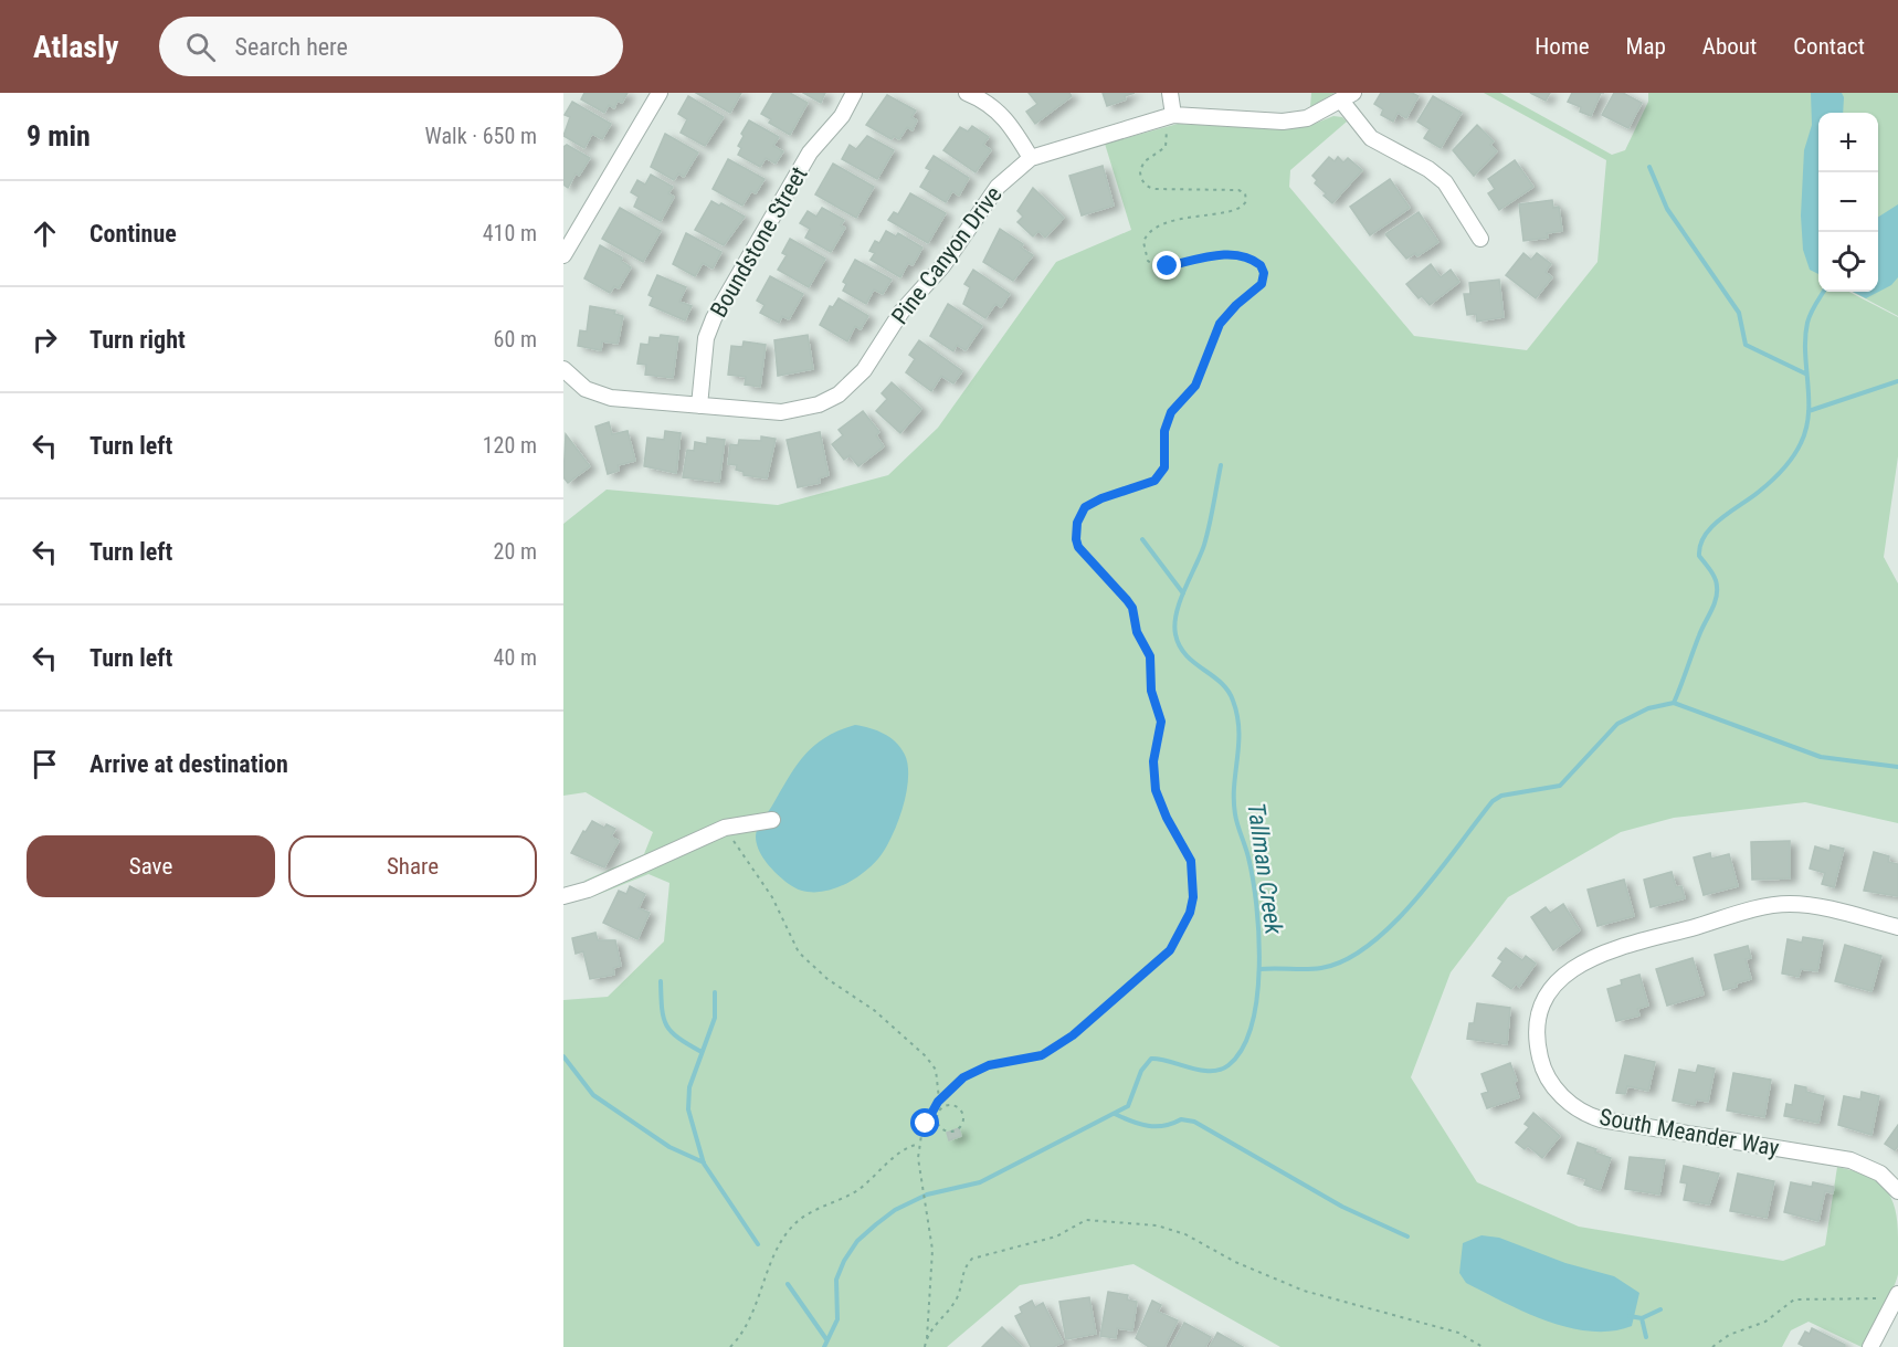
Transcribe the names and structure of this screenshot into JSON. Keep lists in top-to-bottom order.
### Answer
{
  "streets": {
    "street": ["Boundstone Street", "Pine Canyon Drive", "South Meander Way"]
  },
  "crossings": [
    ["Boundstone Street", "Pine Canyon Drive"]
  ],
  "water": ["Tallman Creek"],
  "page": {
    "header": "Atlasly",
    "search": "Search here",
    "nav": [
      "Home",
      "Map",
      "About",
      "Contact"
    ],
    "heading": ["9 min", "Walk · 650 m"],
    "map_buttons": ["+", "−"],
    "list": [
      ["Continue", "410 m"],
      ["Turn right", "60 m"],
      ["Turn left", "120 m"],
      ["Turn left", "20 m"],
      ["Turn left", "40 m"],
      "Arrive at destination"
    ],
    "buttons": ["Save", "Share"]
  }
}
